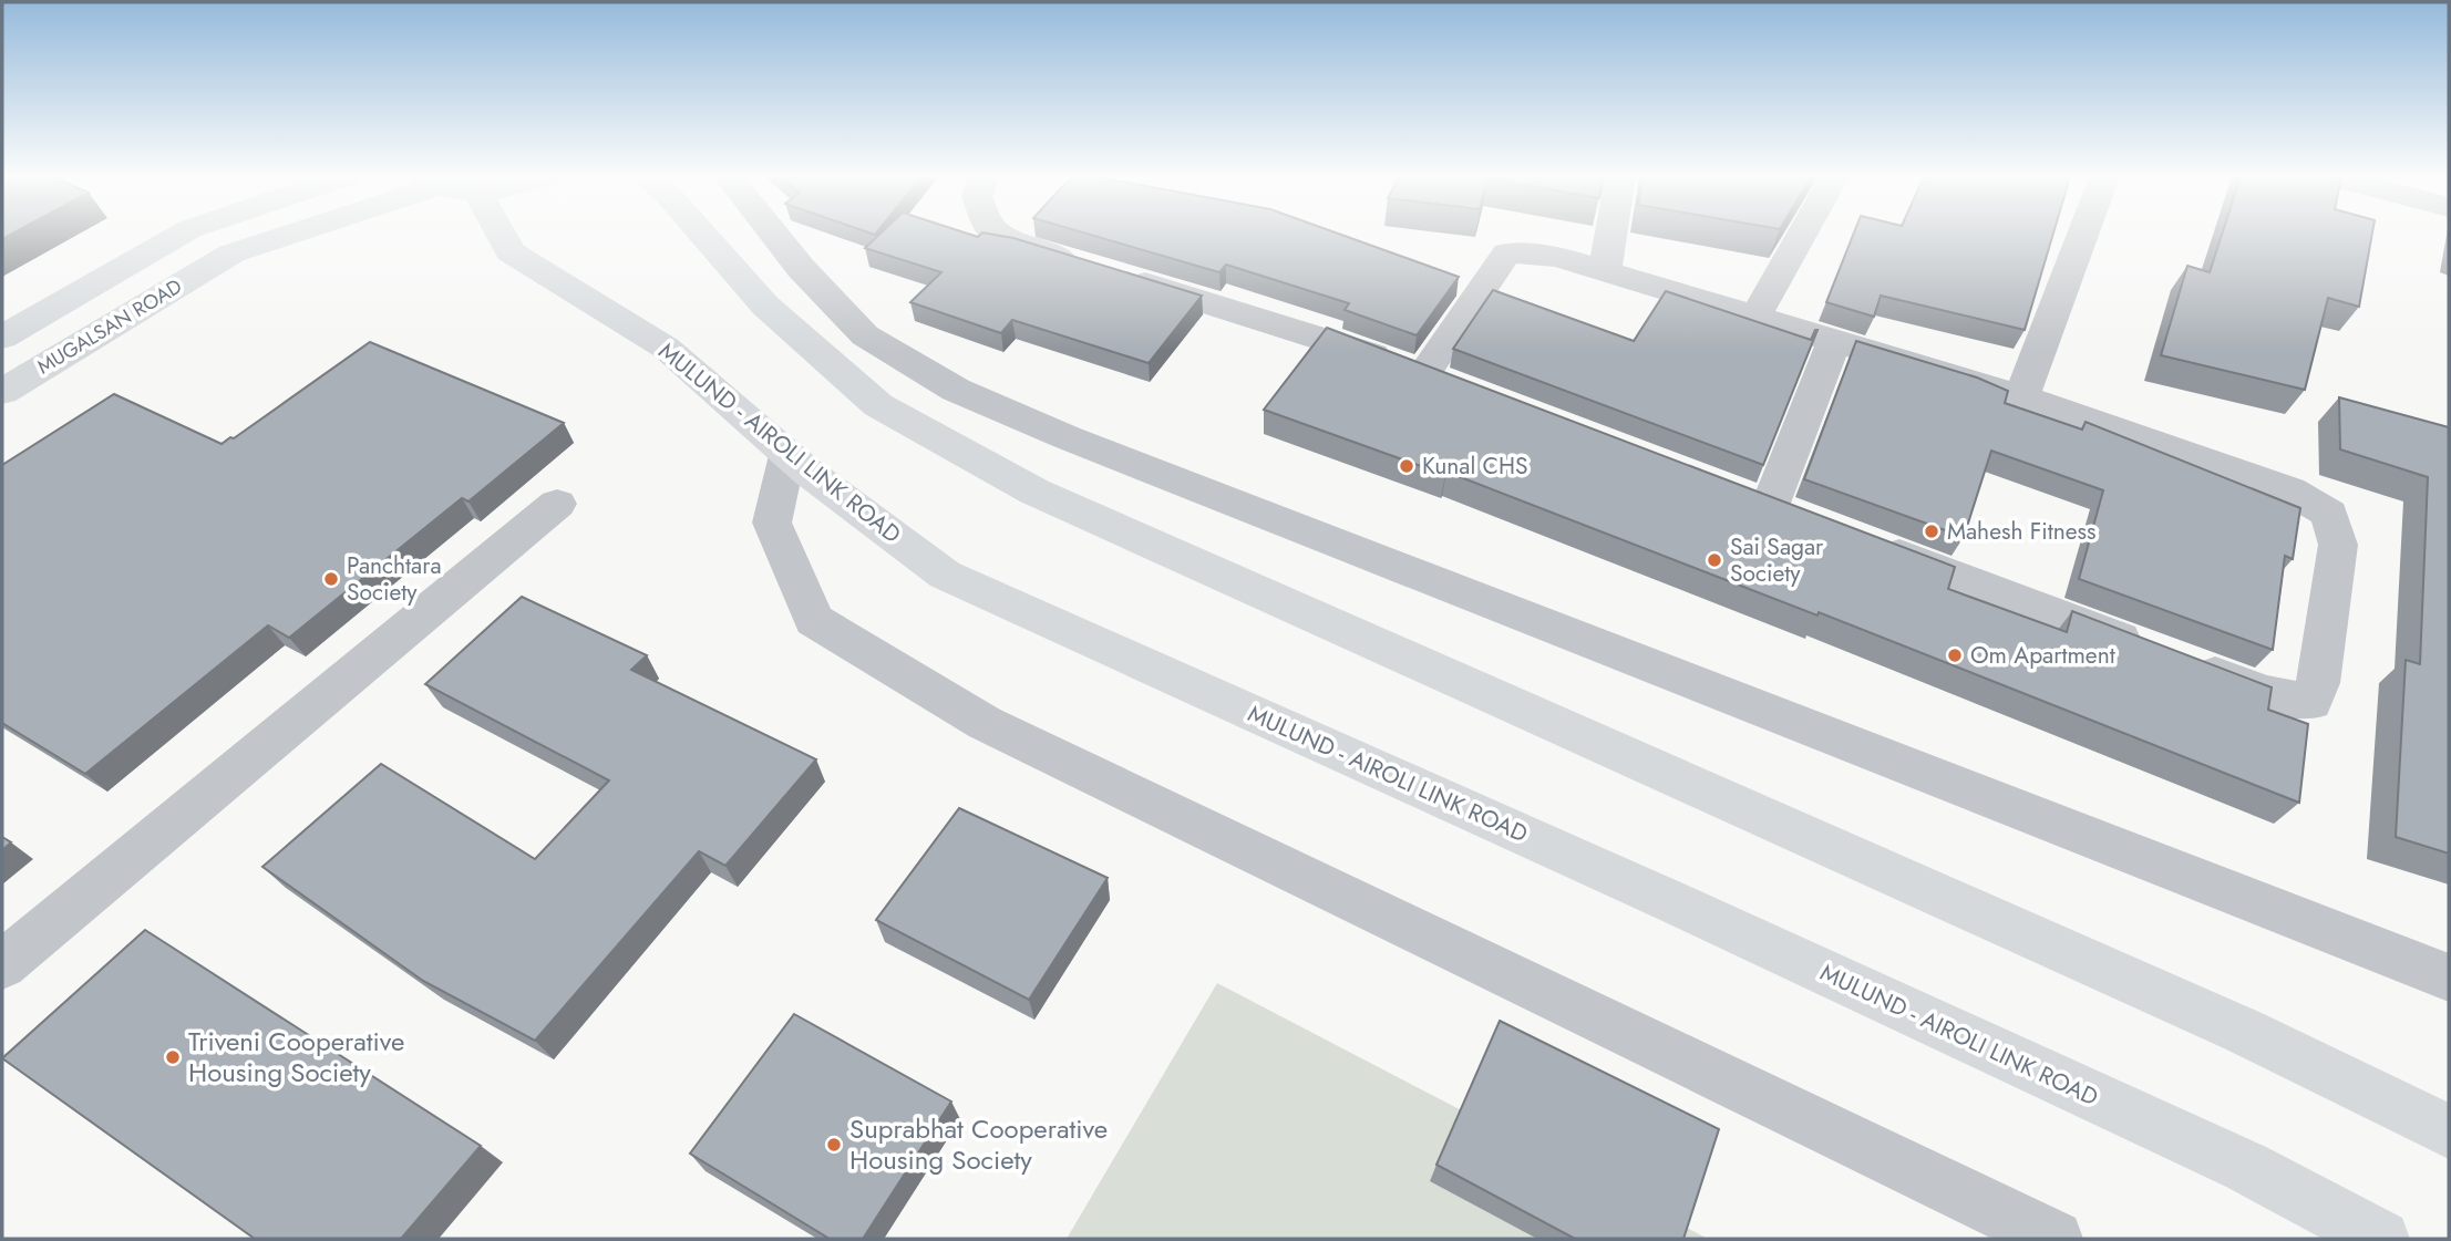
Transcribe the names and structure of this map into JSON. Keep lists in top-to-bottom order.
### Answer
{
  "streets": {
    "main road": ["MUGALSAN ROAD", "MULUND - AIROLI LINK ROAD"]
  },
  "places": [
    "Kunal CHS",
    "Mahesh Fitness",
    "Sai Sagar Society",
    "Panchtara Society",
    "Om Apartment",
    "Triveni Cooperative Housing Society",
    "Suprabhat Cooperative Housing Society"
  ]
}
